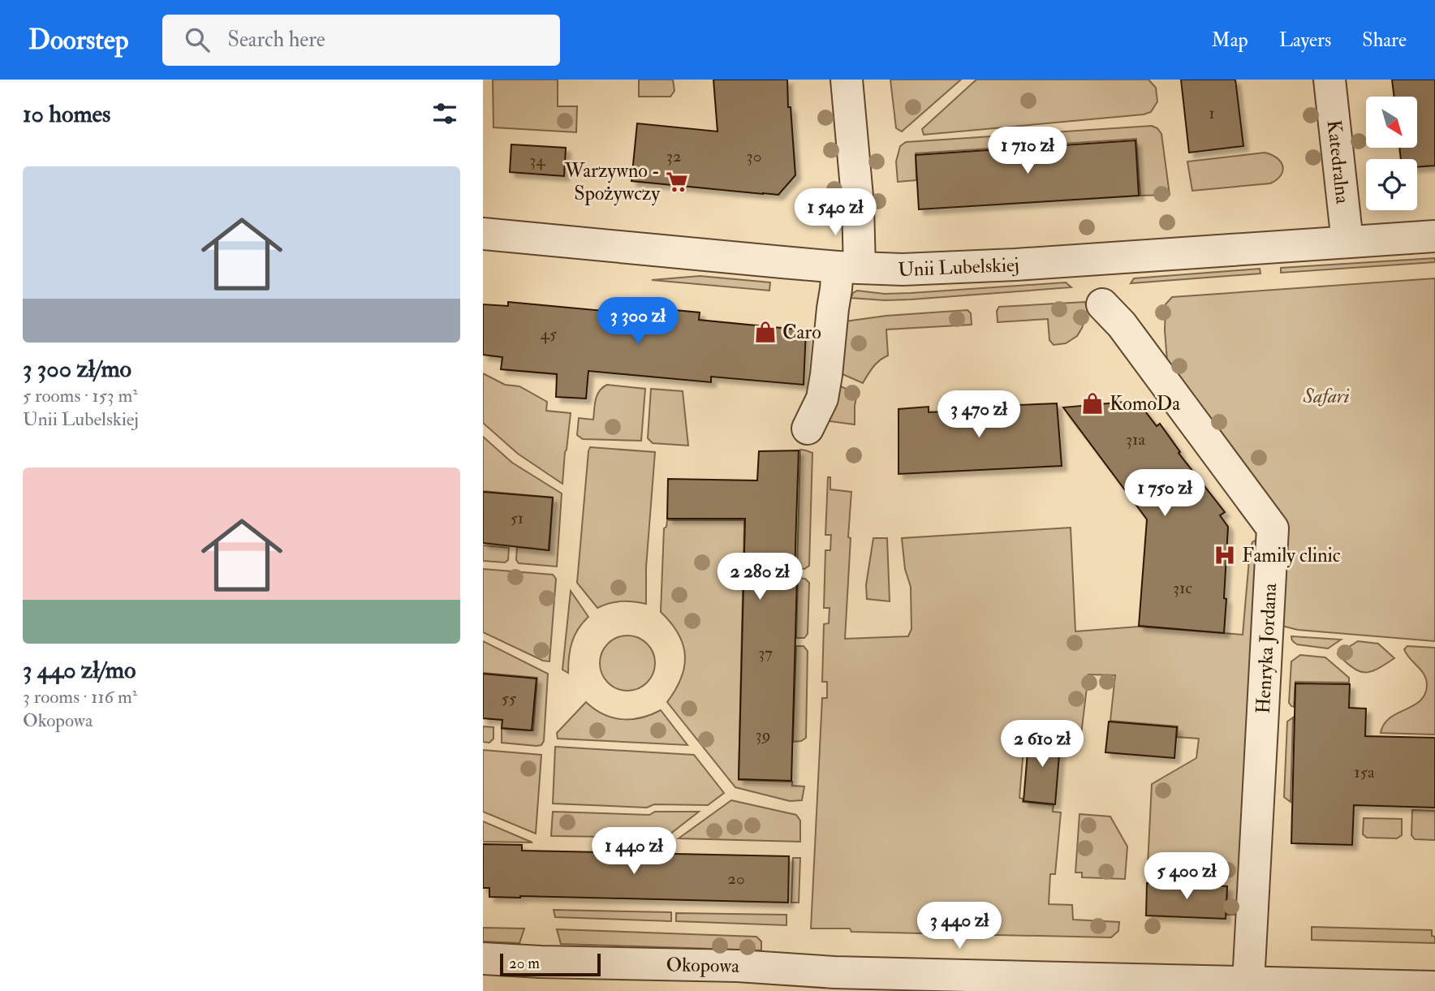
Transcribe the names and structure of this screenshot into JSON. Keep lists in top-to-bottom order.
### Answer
{
  "streets": {
    "street": [
      "Katedralna",
      "Unii Lubelskiej",
      "Henryka Jordana",
      "Okopowa"
    ]
  },
  "crossings": [
    ["Katedralna", "Unii Lubelskiej"],
    ["Henryka Jordana", "Okopowa"]
  ],
  "parks": ["Safari"],
  "places": {
    "supermarket": ["Warzywno - Spożywczy"],
    "shop": ["Caro", "KomoDa"],
    "hospital": ["Family clinic"]
  },
  "house_numbers": [
    "1",
    "32",
    "30",
    "34",
    "45",
    "31a",
    "51",
    "31c",
    "37",
    "55",
    "39",
    "15a",
    "20"
  ],
  "scale_bar": "20 m",
  "north": "bottom right",
  "page": {
    "header": "Doorstep",
    "search": "Search here",
    "nav": ["Map", "Layers", "Share"],
    "heading": "10 homes",
    "price": [
      "1 710 zł",
      "1 540 zł",
      "3 300 zł",
      "3 470 zł",
      "1 750 zł",
      "2 280 zł",
      "2 610 zł",
      "1 440 zł",
      "5 400 zł",
      "3 440 zł"
    ],
    "list": [
      {
        "name": "3 300 zł/mo",
        "note": "5 rooms · 153 m² · Unii Lubelskiej"
      },
      {
        "name": "3 440 zł/mo",
        "note": "3 rooms · 116 m² · Okopowa"
      }
    ],
    "scale": "20 m"
  }
}
